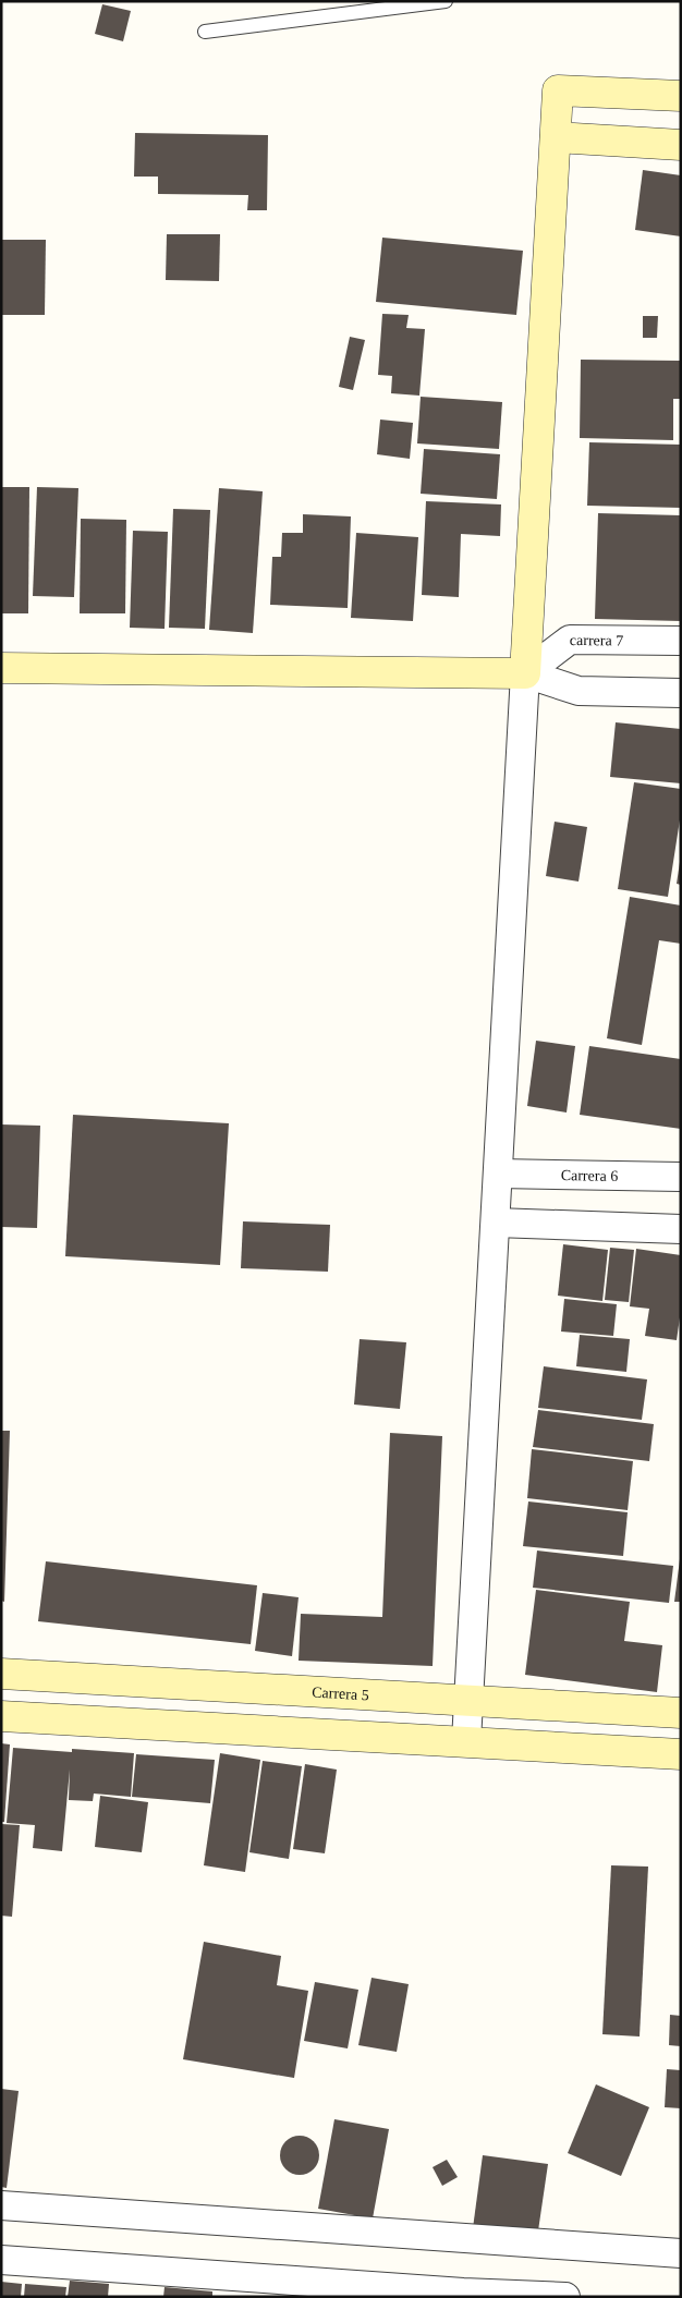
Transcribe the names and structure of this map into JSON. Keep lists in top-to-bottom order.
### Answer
{
  "streets": {
    "main road": ["Carrera 5"],
    "street": ["carrera 7", "Carrera 6"]
  }
}
